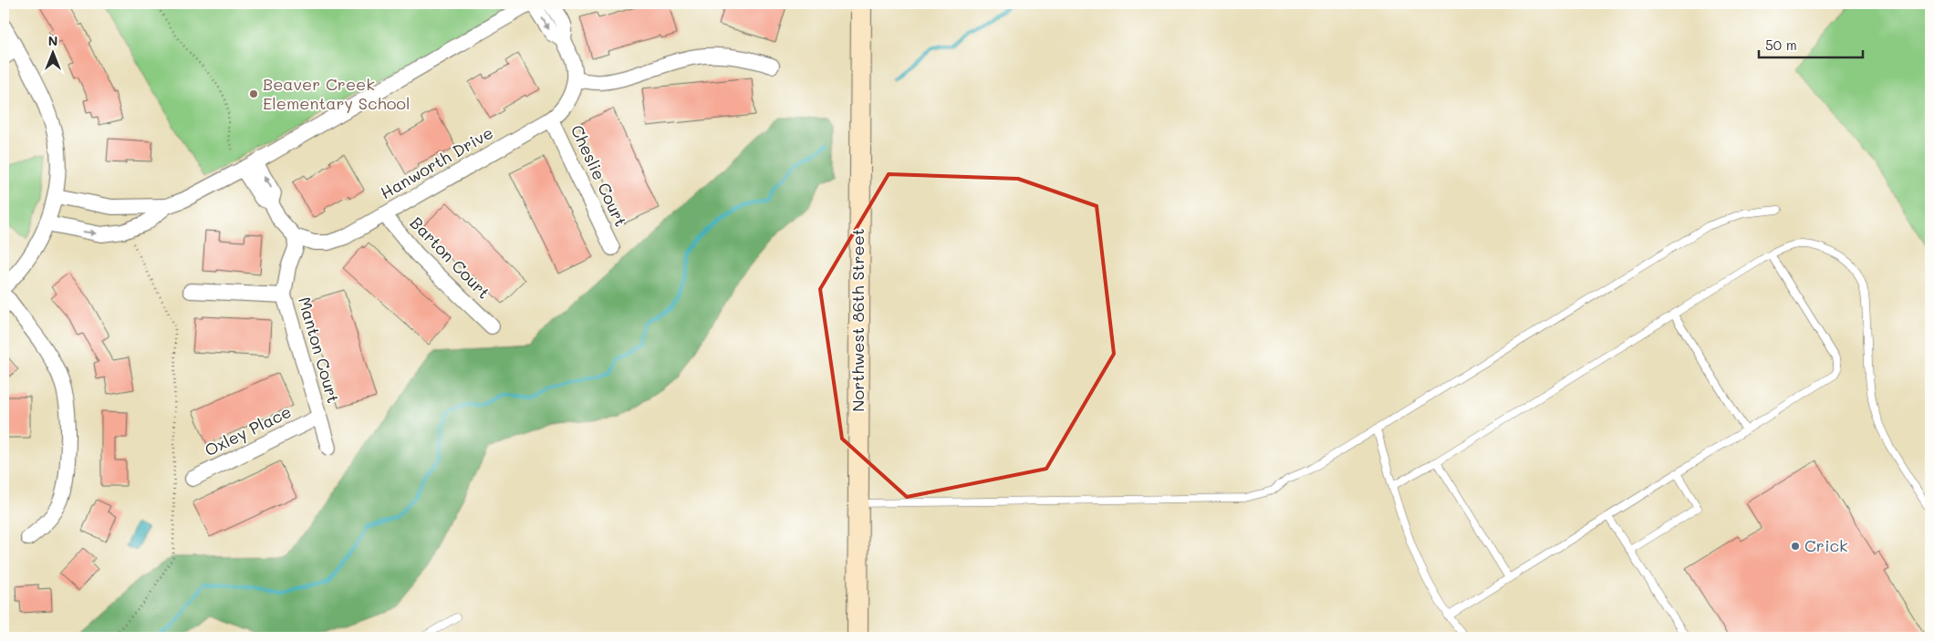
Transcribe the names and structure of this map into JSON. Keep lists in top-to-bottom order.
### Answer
{
  "streets": {
    "main road": ["Northwest 86th Street"],
    "street": [
      "Hanworth Drive",
      "Cheslie Court",
      "Barton Court",
      "Manton Court",
      "Oxley Place"
    ]
  },
  "crossings": [
    ["Hanworth Drive", "Cheslie Court"],
    ["Hanworth Drive", "Barton Court"],
    ["Hanworth Drive", "Manton Court"],
    ["Manton Court", "Oxley Place"]
  ],
  "places": ["Beaver Creek Elementary School", "Crick"],
  "scale_bar": "50 m",
  "north": "top"
}
